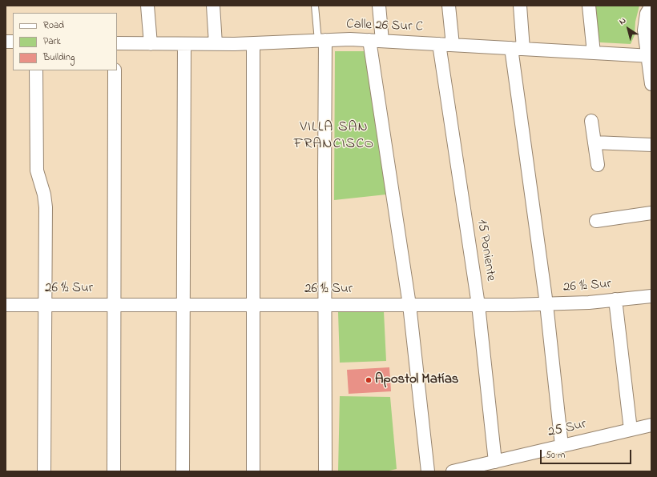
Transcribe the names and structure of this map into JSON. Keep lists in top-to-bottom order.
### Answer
{
  "streets": {
    "street": [
      "Calle 26 Sur C",
      "15 Poniente",
      "26 ½ Sur",
      "25 Sur"
    ]
  },
  "crossings": [
    ["Calle 26 Sur C", "15 Poniente"],
    ["15 Poniente", "26 ½ Sur"],
    ["15 Poniente", "25 Sur"]
  ],
  "districts": ["VILLA SAN FRANCISCO"],
  "places": ["Apostol Matías"],
  "legend": ["Road", "Park", "Building"],
  "scale_bar": "50 m",
  "north": "top left"
}
